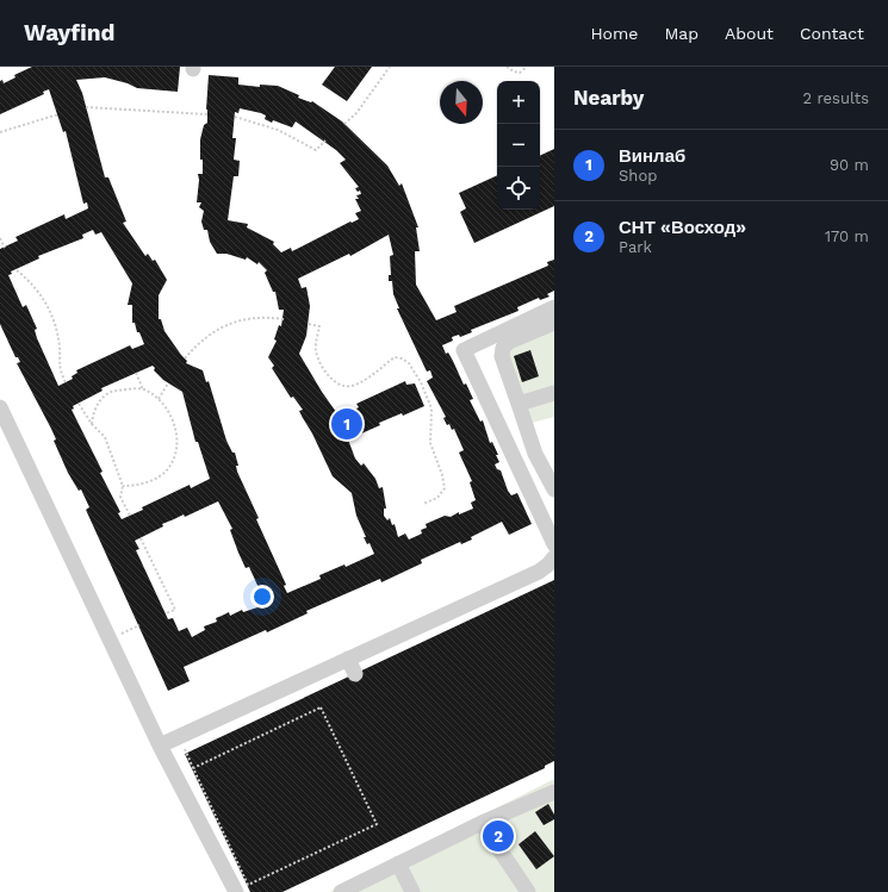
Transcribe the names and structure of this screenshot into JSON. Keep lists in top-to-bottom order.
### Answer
{
  "north": "bottom",
  "page": {
    "header": "Wayfind",
    "nav": [
      "Home",
      "Map",
      "About",
      "Contact"
    ],
    "heading": ["Nearby", "2 results"],
    "map_buttons": ["+", "−"],
    "list": [
      {
        "mark": "1",
        "name": "Винлаб",
        "note": "Shop",
        "value": "90 m"
      },
      {
        "mark": "2",
        "name": "СНТ «Восход»",
        "note": "Park",
        "value": "170 m"
      }
    ],
    "pins": ["1", "2"]
  }
}
